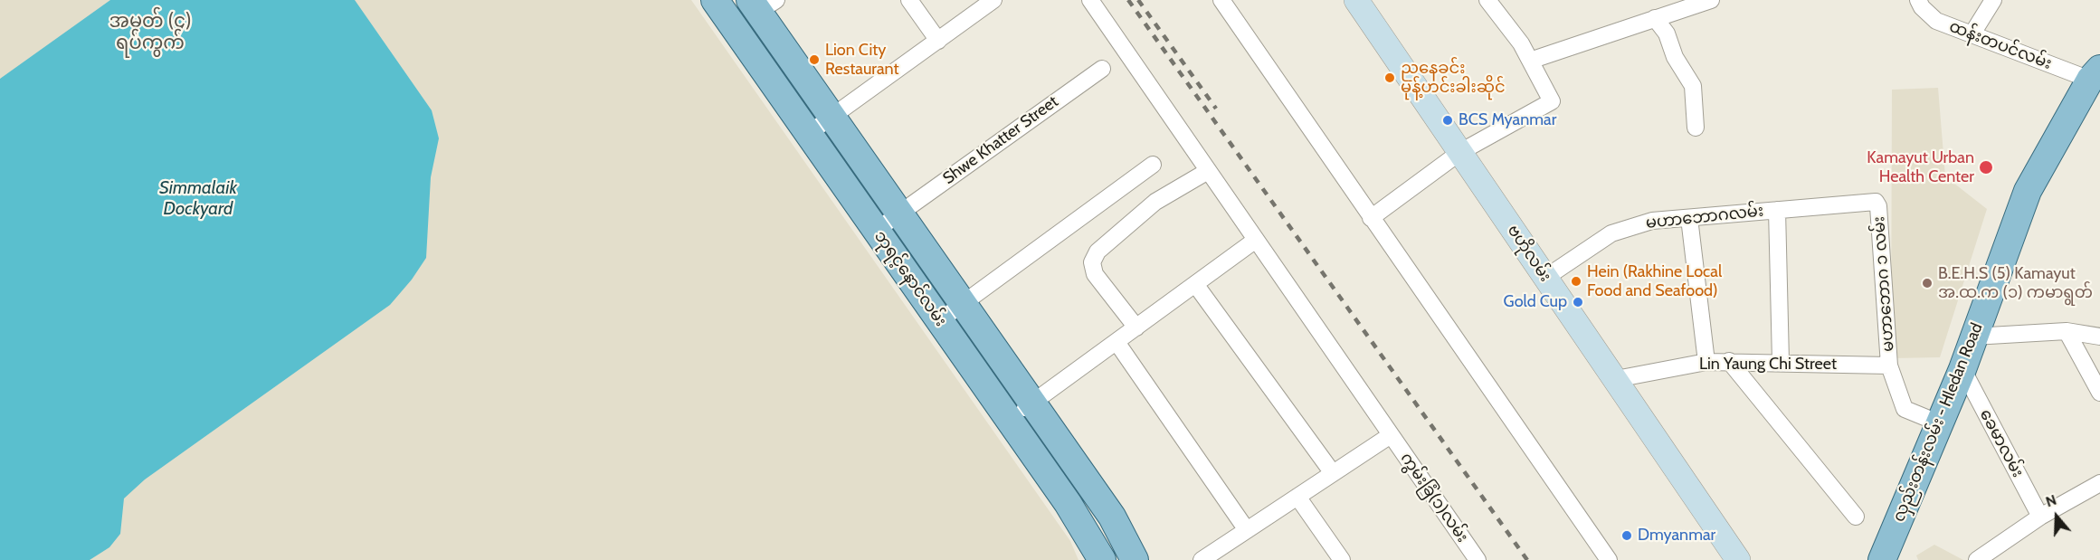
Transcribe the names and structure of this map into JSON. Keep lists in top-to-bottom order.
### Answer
{
  "streets": {
    "main road": ["ဗဟိုလမ်း", "ဘုရင့်နောင်လမ်း", "လှည်းတန်းလမ်း - Hledan Road"],
    "street": [
      "ထန်းတပင်လမ်း",
      "Shwe Khatter Street",
      "မဟာဘောဂလမ်း",
      "မဟာဘောဂ ၁ လမ်း",
      "Lin Yaung Chi Street",
      "ခေမာလမ်း",
      "ကွမ်းခြံ(၁)လမ်း"
    ]
  },
  "crossings": [
    ["ထန်းတပင်လမ်း", "လှည်းတန်းလမ်း - Hledan Road"],
    ["Shwe Khatter Street", "ဘုရင့်နောင်လမ်း"],
    ["မဟာဘောဂလမ်း", "ဗဟိုလမ်း"],
    ["မဟာဘောဂလမ်း", "မဟာဘောဂ ၁ လမ်း"],
    ["ဗဟိုလမ်း", "Lin Yaung Chi Street"],
    ["မဟာဘောဂ ၁ လမ်း", "Lin Yaung Chi Street"],
    ["မဟာဘောဂ ၁ လမ်း", "လှည်းတန်းလမ်း - Hledan Road"],
    ["လှည်းတန်းလမ်း - Hledan Road", "ခေမာလမ်း"]
  ],
  "districts": ["အမှတ် (၄) ရပ်ကွက်"],
  "water": ["Simmalaik Dockyard"],
  "places": [
    "Lion City Restaurant",
    "ညနေခင်း မုန့်ဟင်းခါးဆိုင်",
    "BCS Myanmar",
    "Kamayut Urban Health Center",
    "Hein (Rakhine Local Food and Seafood)",
    "B.E.H.S (5) Kamayut အ.ထ.က (၁) ကမာရွတ်",
    "Gold Cup",
    "Dmyanmar"
  ],
  "north": "top"
}
